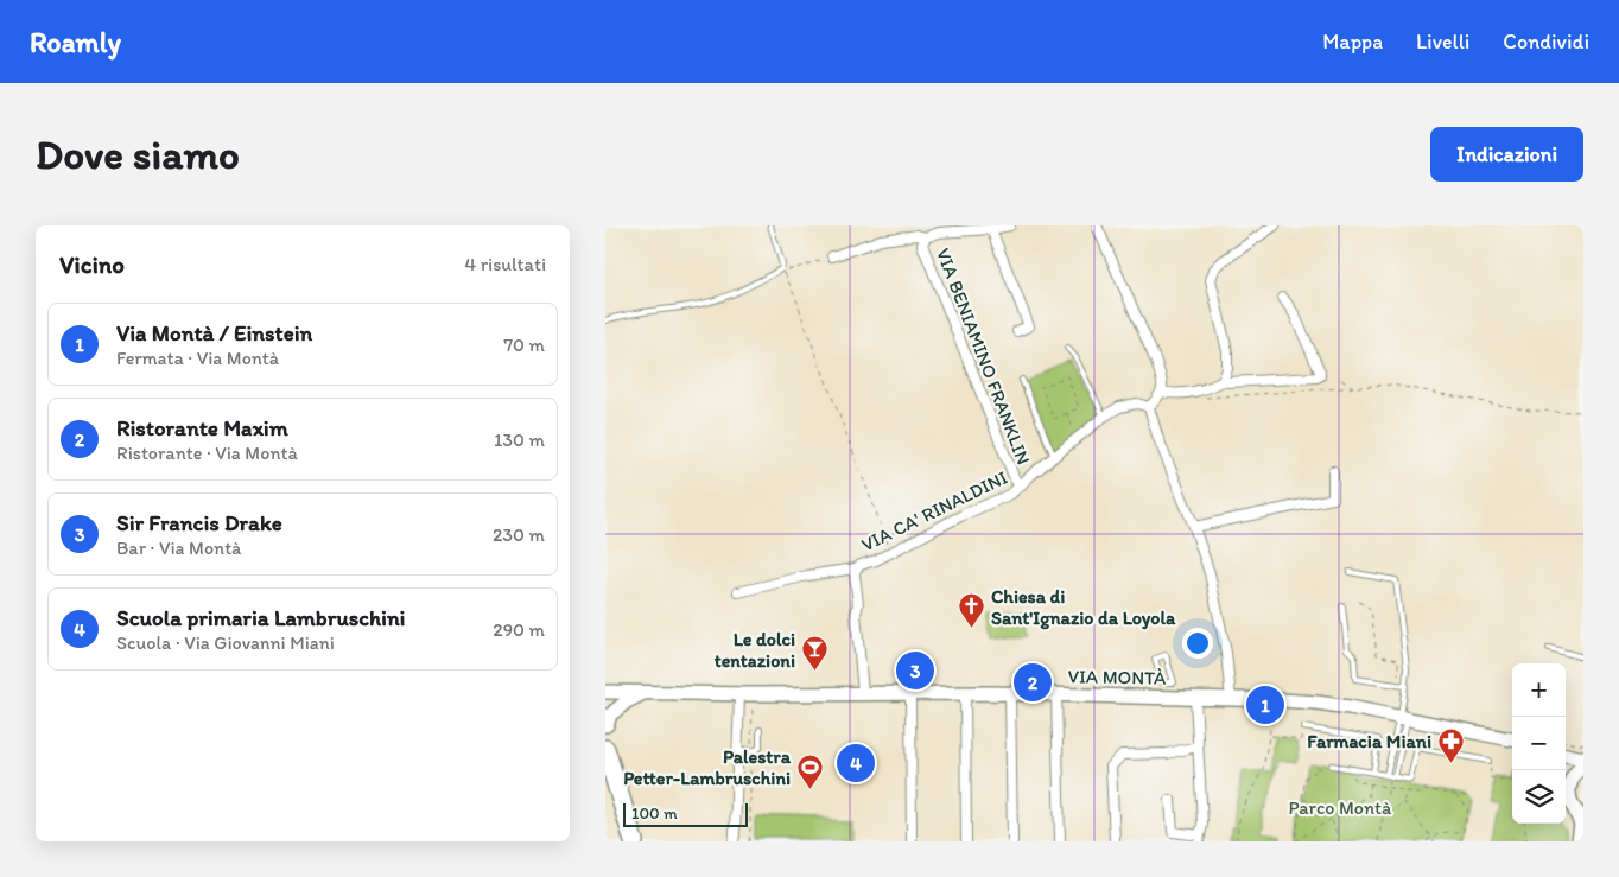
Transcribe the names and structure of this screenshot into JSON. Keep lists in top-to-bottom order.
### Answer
{
  "streets": {
    "main road": ["VIA MONTÀ"],
    "street": ["VIA BENIAMINO FRANKLIN", "VIA CA' RINALDINI"]
  },
  "crossings": [
    ["VIA BENIAMINO FRANKLIN", "VIA CA' RINALDINI"],
    ["VIA CA' RINALDINI", "VIA MONTÀ"]
  ],
  "parks": ["Parco Montà"],
  "places": {
    "church": ["Chiesa di Sant'Ignazio da Loyola"],
    "bar": ["Le dolci tentazioni"],
    "pharmacy": ["Farmacia Miani"],
    "sports": ["Palestra Petter-Lambruschini"]
  },
  "scale_bar": "100 m",
  "page": {
    "header": "Roamly",
    "nav": ["Mappa", "Livelli", "Condividi"],
    "buttons": "Indicazioni",
    "title": "Dove siamo",
    "heading": ["Vicino", "4 risultati"],
    "list": [
      {
        "mark": "1",
        "name": "Via Montà / Einstein",
        "note": "Fermata · Via Montà",
        "value": "70 m"
      },
      {
        "mark": "2",
        "name": "Ristorante Maxim",
        "note": "Ristorante · Via Montà",
        "value": "130 m"
      },
      {
        "mark": "3",
        "name": "Sir Francis Drake",
        "note": "Bar · Via Montà",
        "value": "230 m"
      },
      {
        "mark": "4",
        "name": "Scuola primaria Lambruschini",
        "note": "Scuola · Via Giovanni Miani",
        "value": "290 m"
      }
    ],
    "pins": [
      "3",
      "2",
      "1",
      "4"
    ],
    "map_buttons": ["+", "−"],
    "scale": "100 m"
  }
}
